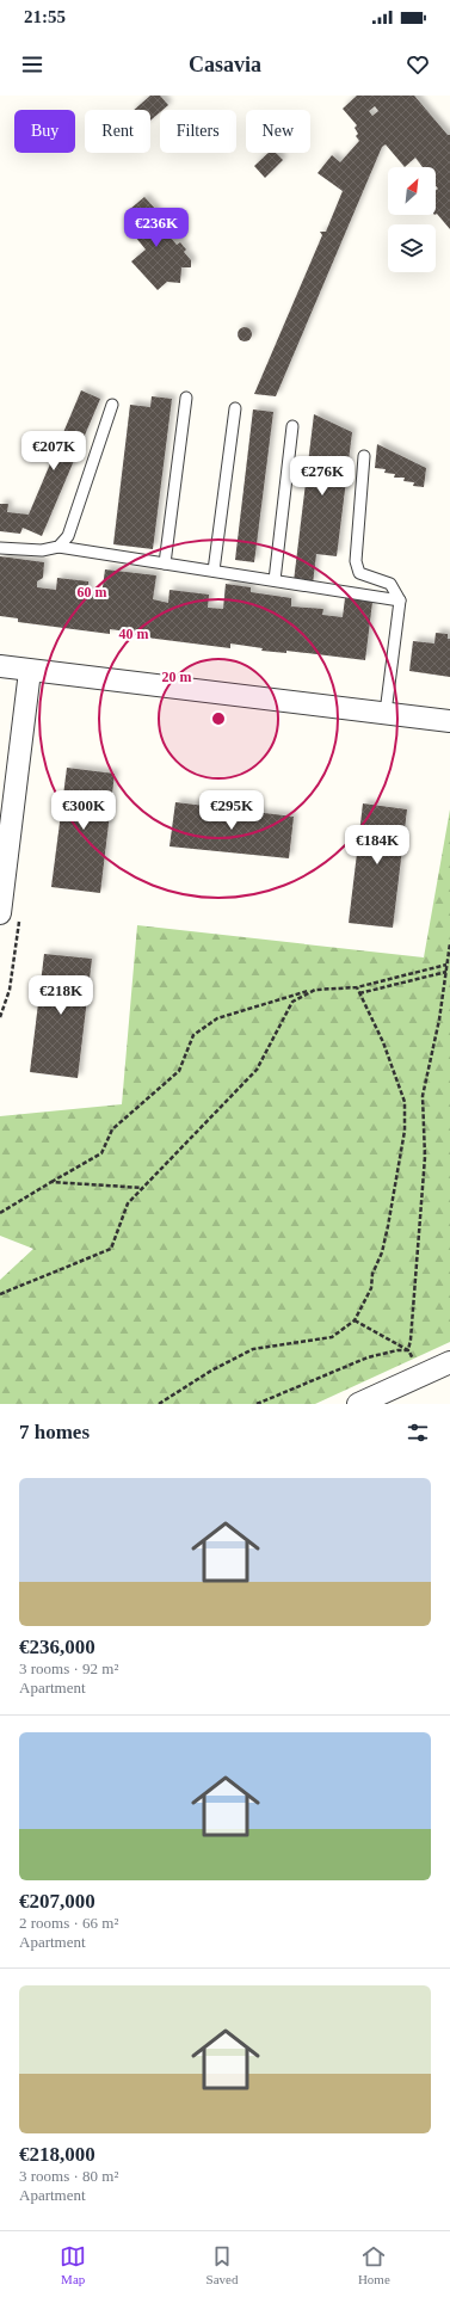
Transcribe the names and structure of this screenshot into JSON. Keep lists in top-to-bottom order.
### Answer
{
  "north": "top right",
  "page": {
    "status": "21:55",
    "header": "Casavia",
    "chip": [
      "Buy",
      "Rent",
      "Filters",
      "New"
    ],
    "price": [
      "€236K",
      "€207K",
      "€276K",
      "€300K",
      "€295K",
      "€184K",
      "€218K"
    ],
    "heading": "7 homes",
    "list": [
      {
        "name": "€236,000",
        "note": "3 rooms · 92 m² · Apartment"
      },
      {
        "name": "€207,000",
        "note": "2 rooms · 66 m² · Apartment"
      },
      {
        "name": "€218,000",
        "note": "3 rooms · 80 m² · Apartment"
      }
    ],
    "tabs": ["Map", "Saved", "Home"]
  },
  "rings": ["60 m", "40 m", "20 m"]
}
